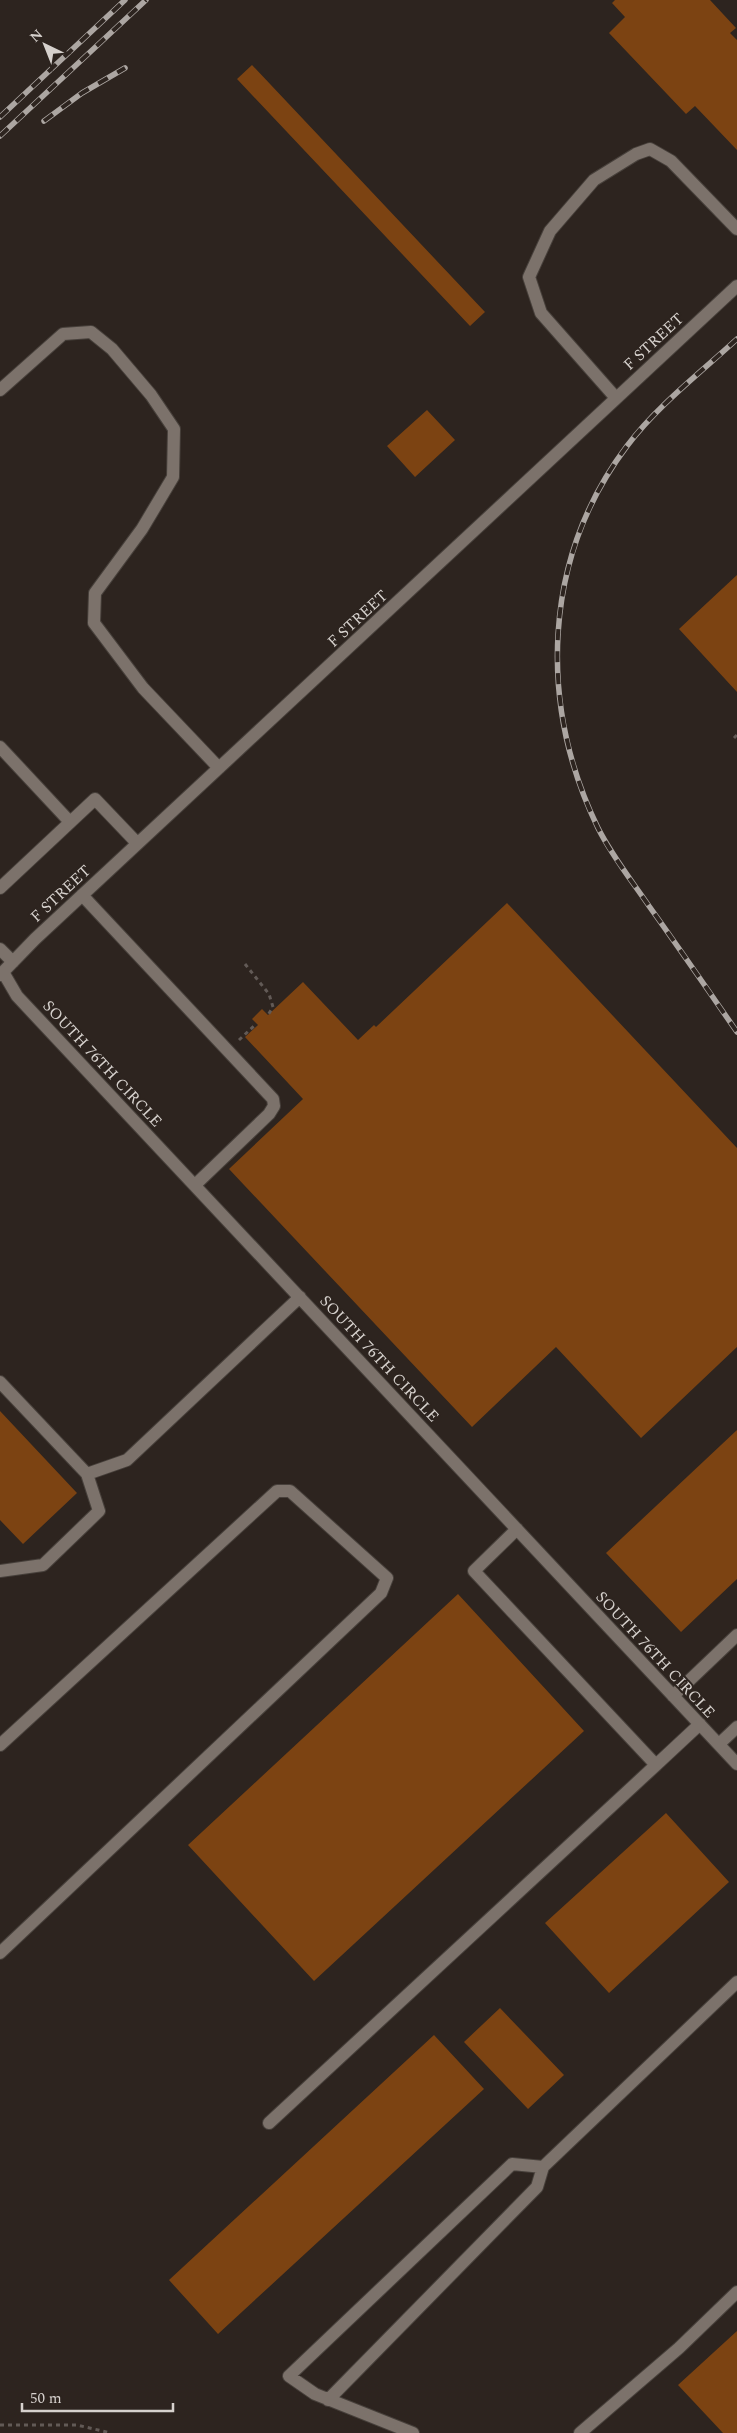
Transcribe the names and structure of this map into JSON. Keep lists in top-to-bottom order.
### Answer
{
  "streets": {
    "street": ["F STREET", "SOUTH 76TH CIRCLE"]
  },
  "crossings": [
    ["F STREET", "SOUTH 76TH CIRCLE"]
  ],
  "scale_bar": "50 m",
  "north": "top left"
}
